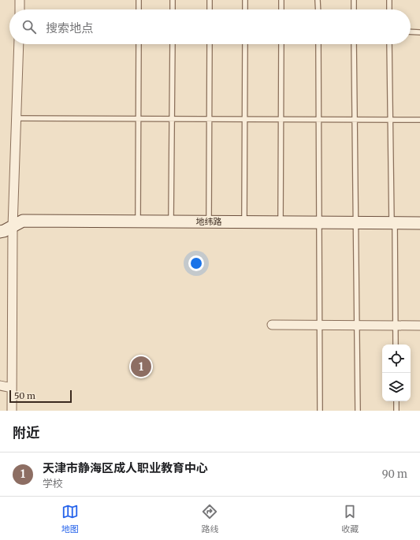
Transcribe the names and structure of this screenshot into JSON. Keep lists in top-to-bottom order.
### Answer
{
  "streets": {
    "main road": ["地纬路"]
  },
  "scale_bar": "50 m",
  "page": {
    "search": "搜索地点",
    "pins": "1",
    "scale": "50 m",
    "heading": "附近",
    "list": [
      {
        "mark": "1",
        "name": "天津市静海区成人职业教育中心",
        "note": "学校",
        "value": "90 m"
      }
    ],
    "nav": ["地图", "路线", "收藏"]
  }
}
